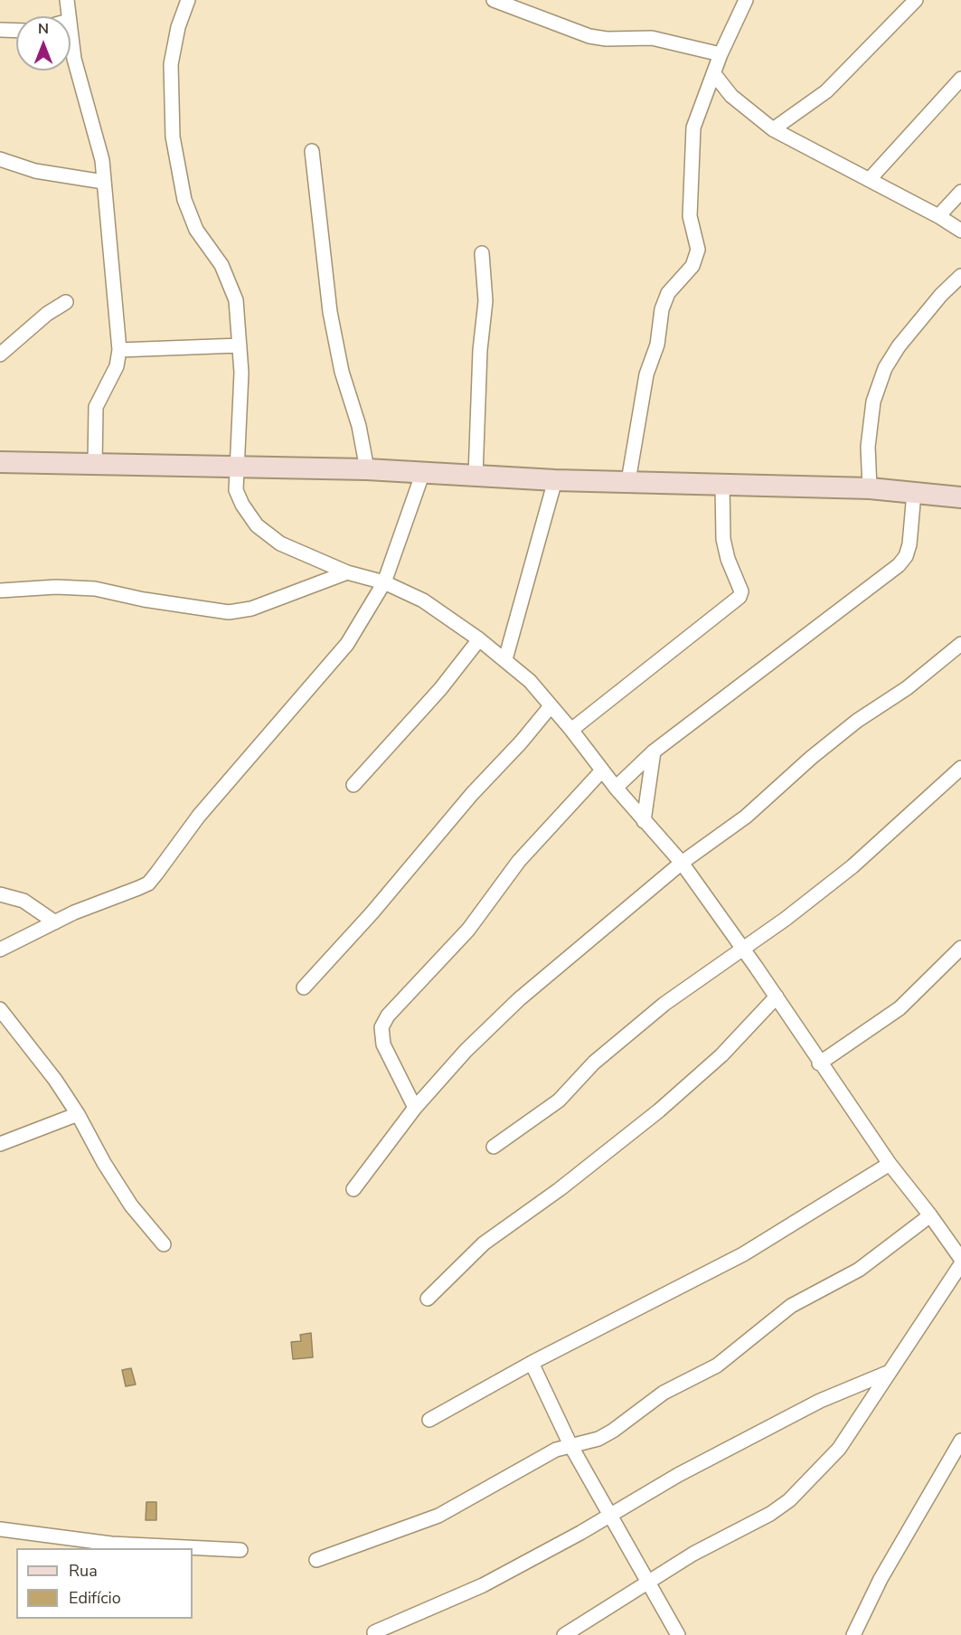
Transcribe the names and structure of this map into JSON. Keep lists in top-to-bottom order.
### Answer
{
  "legend": ["Rua", "Edifício"],
  "north": "top"
}
